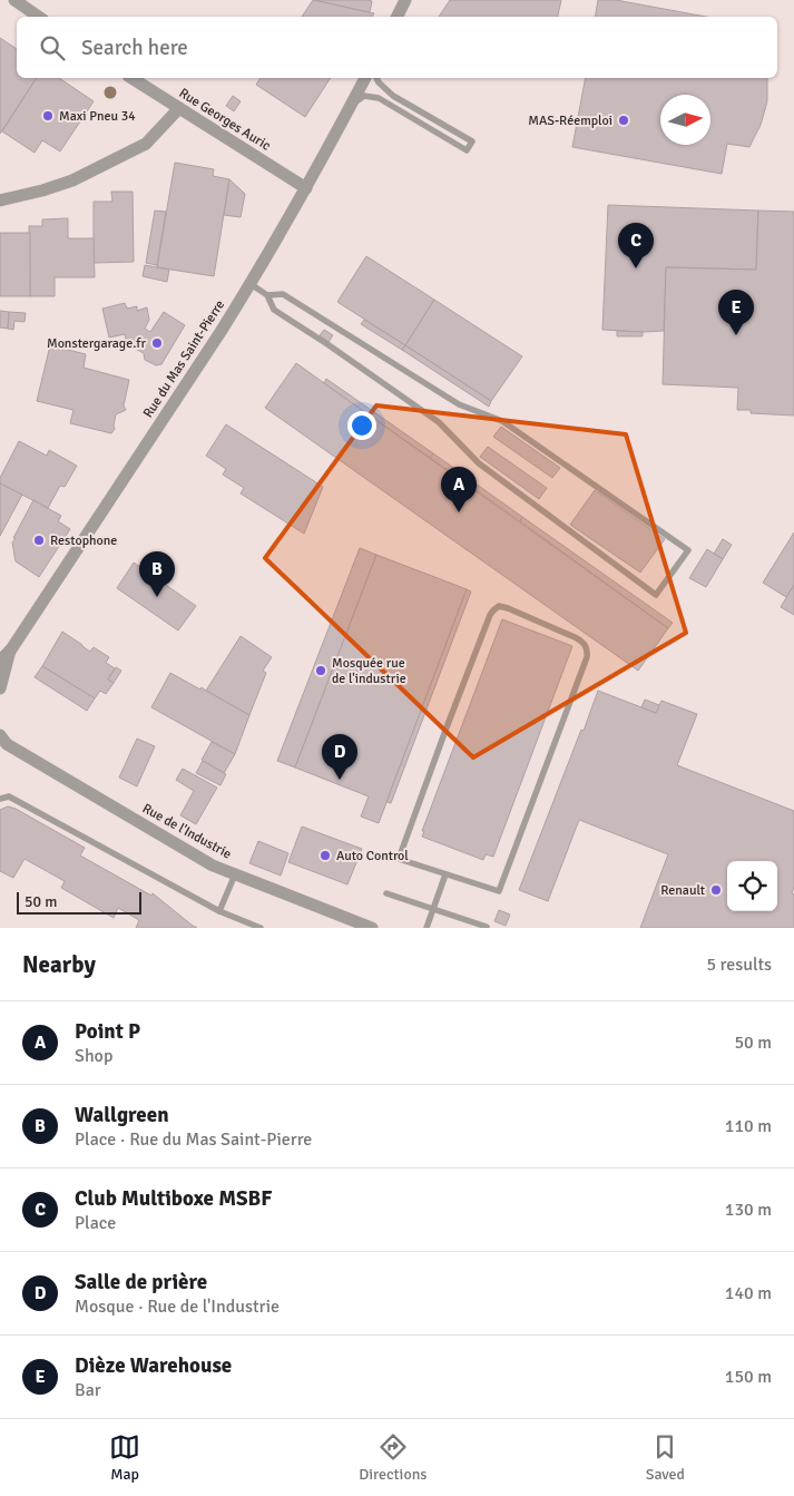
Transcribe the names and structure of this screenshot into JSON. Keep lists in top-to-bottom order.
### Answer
{
  "streets": {
    "street": ["Rue Georges Auric", "Rue du Mas Saint-Pierre", "Rue de l'Industrie"]
  },
  "crossings": [
    ["Rue Georges Auric", "Rue du Mas Saint-Pierre"]
  ],
  "places": [
    "Maxi Pneu 34",
    "MAS-Réemploi",
    "Monstergarage.fr",
    "Restophone",
    "Mosquée rue de l'industrie",
    "Auto Control",
    "Renault"
  ],
  "scale_bar": "50 m",
  "north": "right",
  "page": {
    "search": "Search here",
    "pins": [
      "C",
      "E",
      "A",
      "B",
      "D"
    ],
    "scale": "50 m",
    "heading": ["Nearby", "5 results"],
    "list": [
      {
        "mark": "A",
        "name": "Point P",
        "note": "Shop",
        "value": "50 m"
      },
      {
        "mark": "B",
        "name": "Wallgreen",
        "note": "Place · Rue du Mas Saint-Pierre",
        "value": "110 m"
      },
      {
        "mark": "C",
        "name": "Club Multiboxe MSBF",
        "note": "Place",
        "value": "130 m"
      },
      {
        "mark": "D",
        "name": "Salle de prière",
        "note": "Mosque · Rue de l'Industrie",
        "value": "140 m"
      },
      {
        "mark": "E",
        "name": "Dièze Warehouse",
        "note": "Bar",
        "value": "150 m"
      }
    ],
    "nav": ["Map", "Directions", "Saved"]
  }
}
